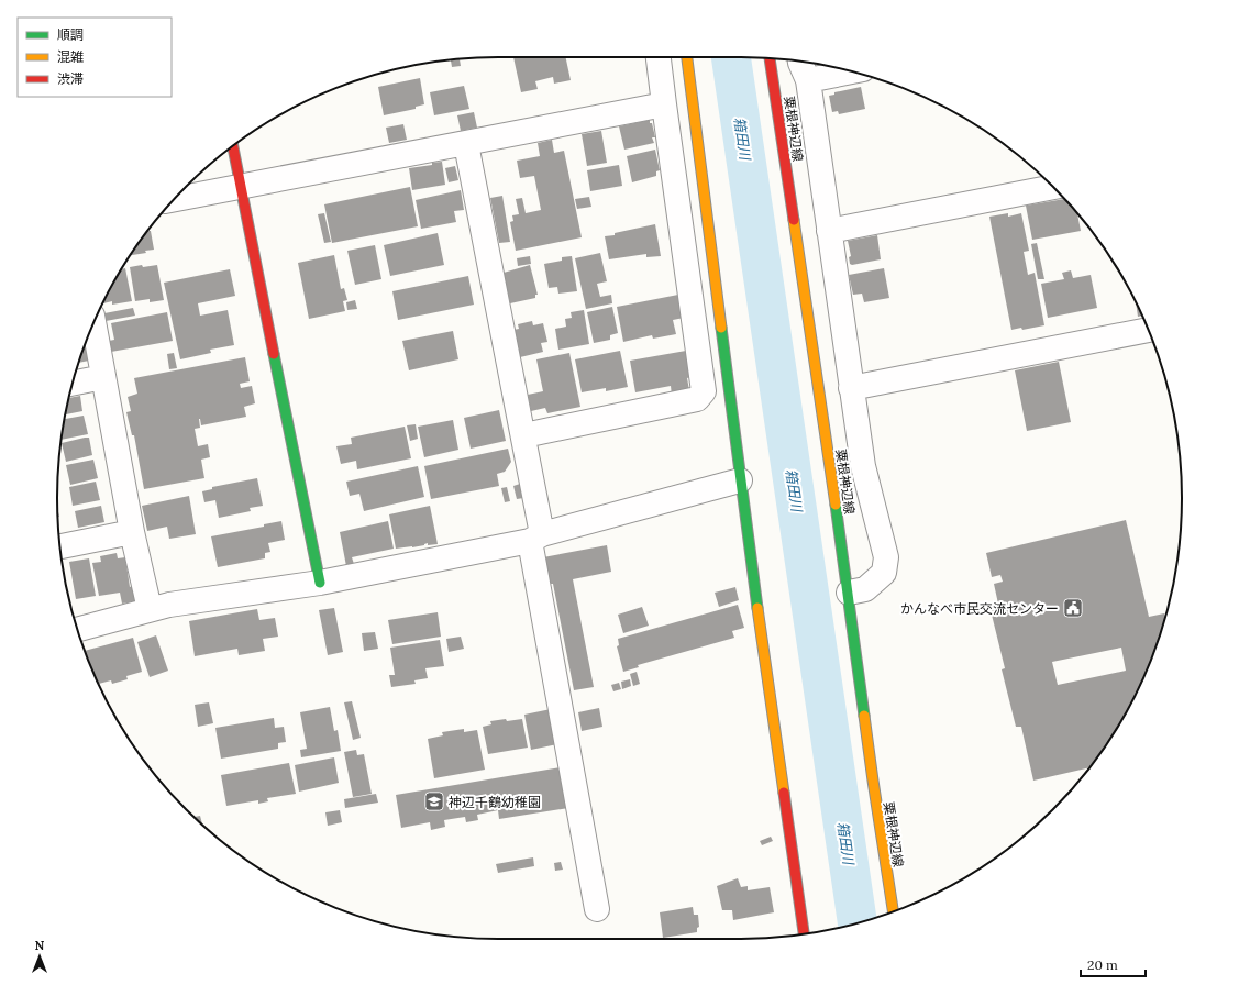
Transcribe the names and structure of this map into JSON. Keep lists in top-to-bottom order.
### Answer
{
  "streets": {
    "street": ["粟根神辺線"]
  },
  "water": ["箱田川"],
  "places": {
    "public building": ["かんなべ市民交流センター"],
    "school or university": ["神辺千鶴幼稚園"]
  },
  "legend": ["順調", "混雑", "渋滞"],
  "scale_bar": "20 m",
  "north": "top"
}
